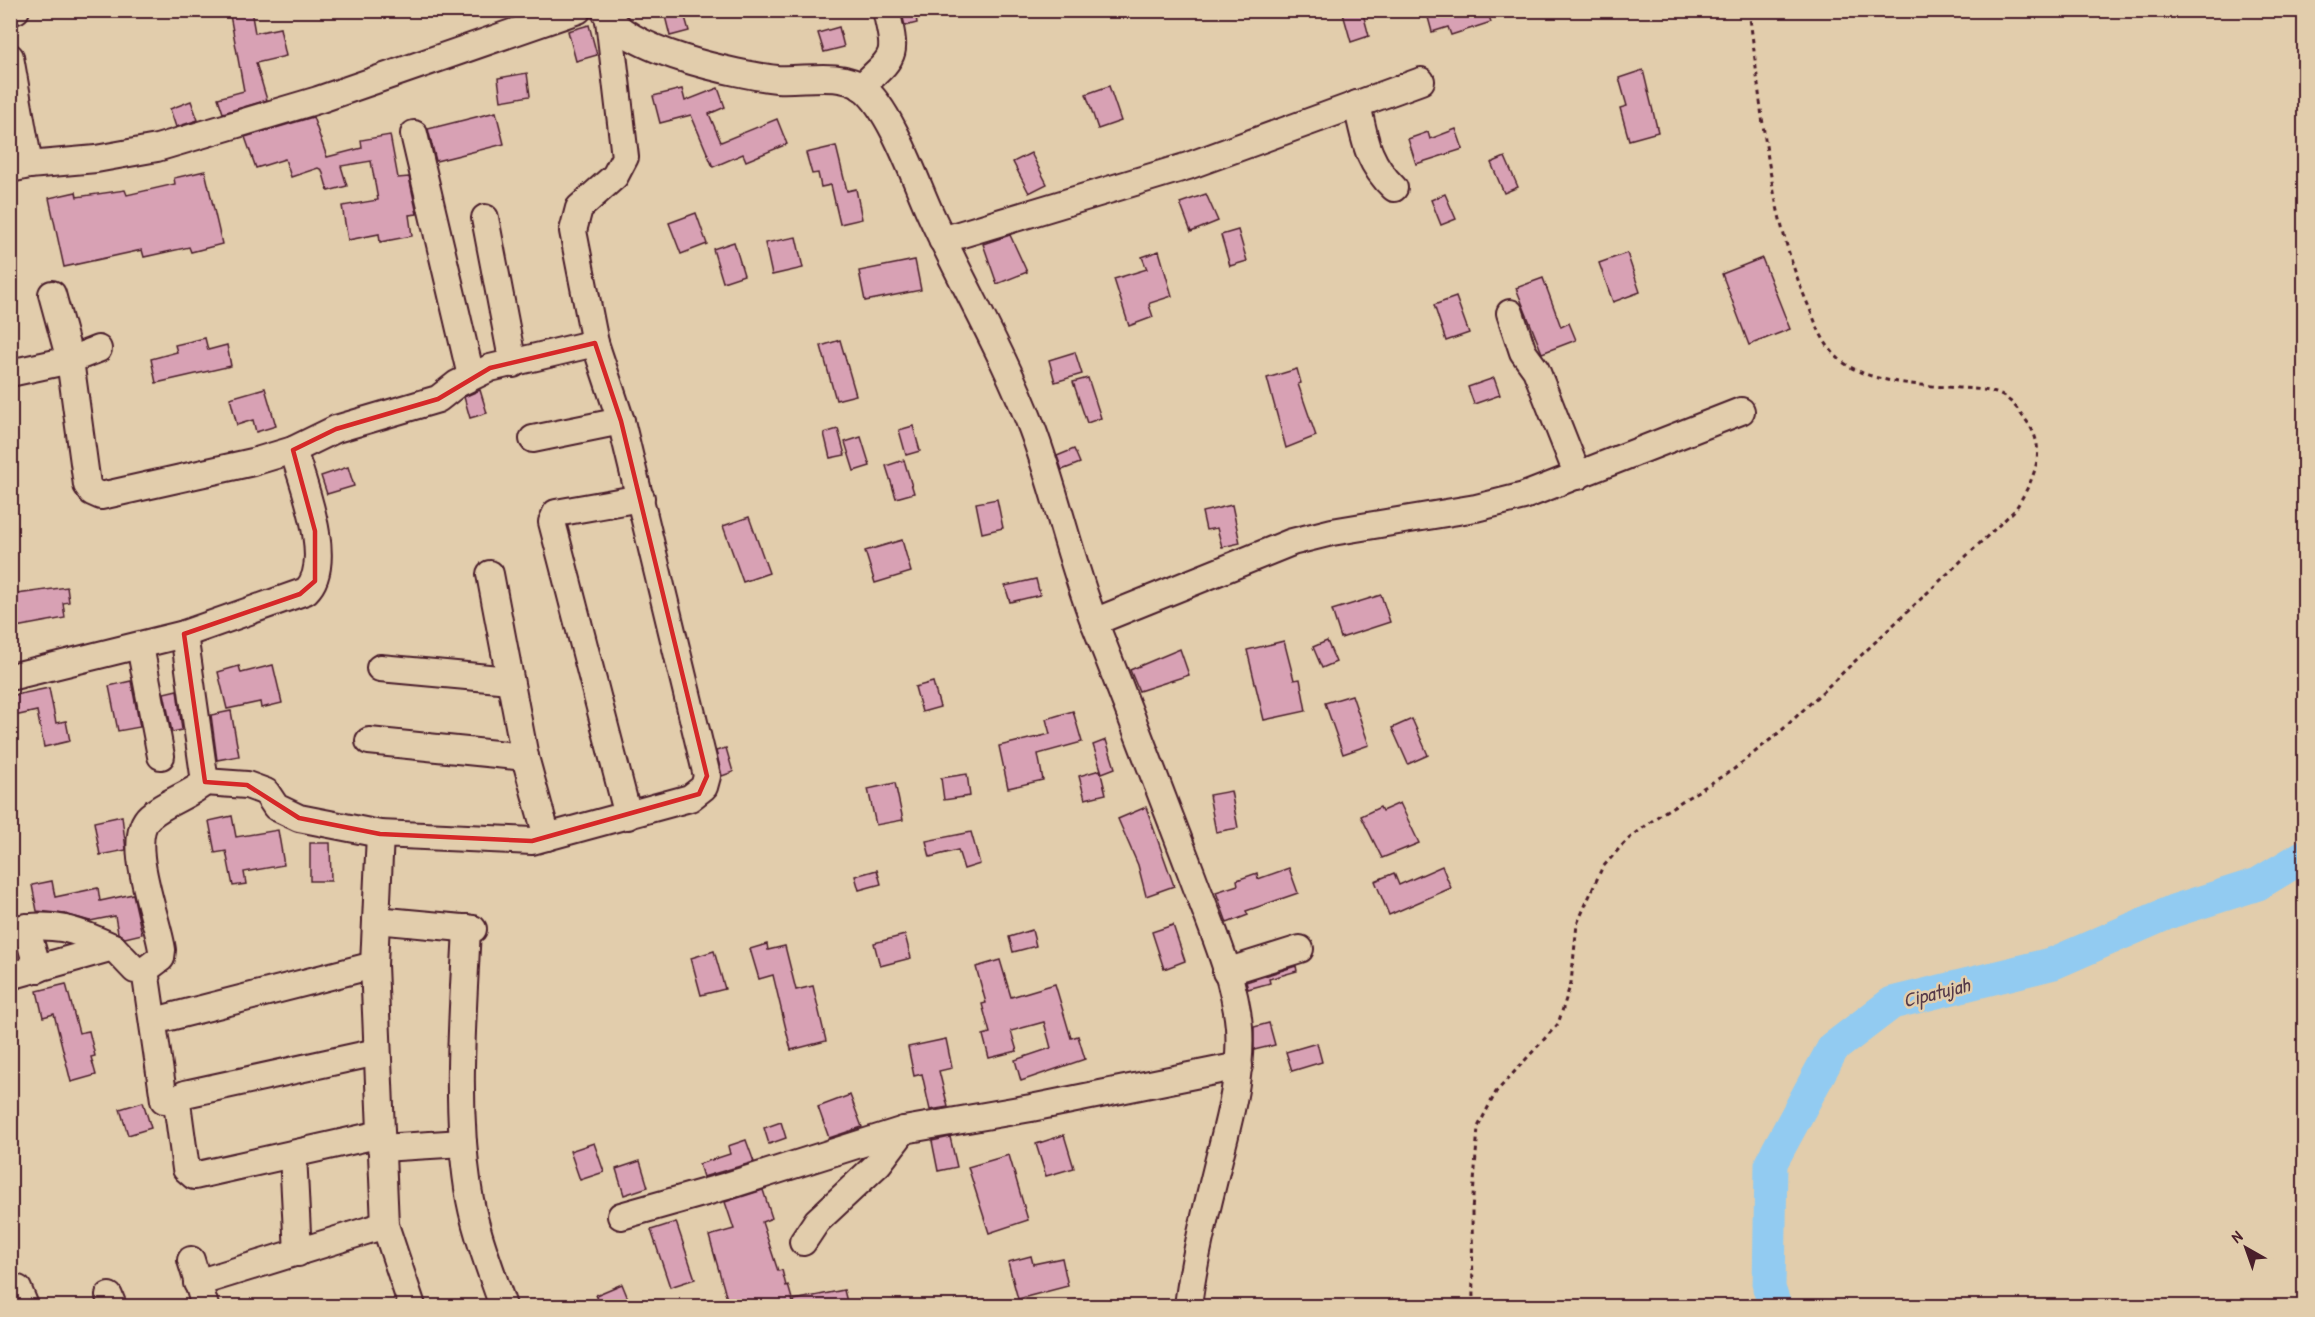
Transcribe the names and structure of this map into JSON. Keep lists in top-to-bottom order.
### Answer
{
  "water": ["Cipatujah"],
  "north": "top left"
}
